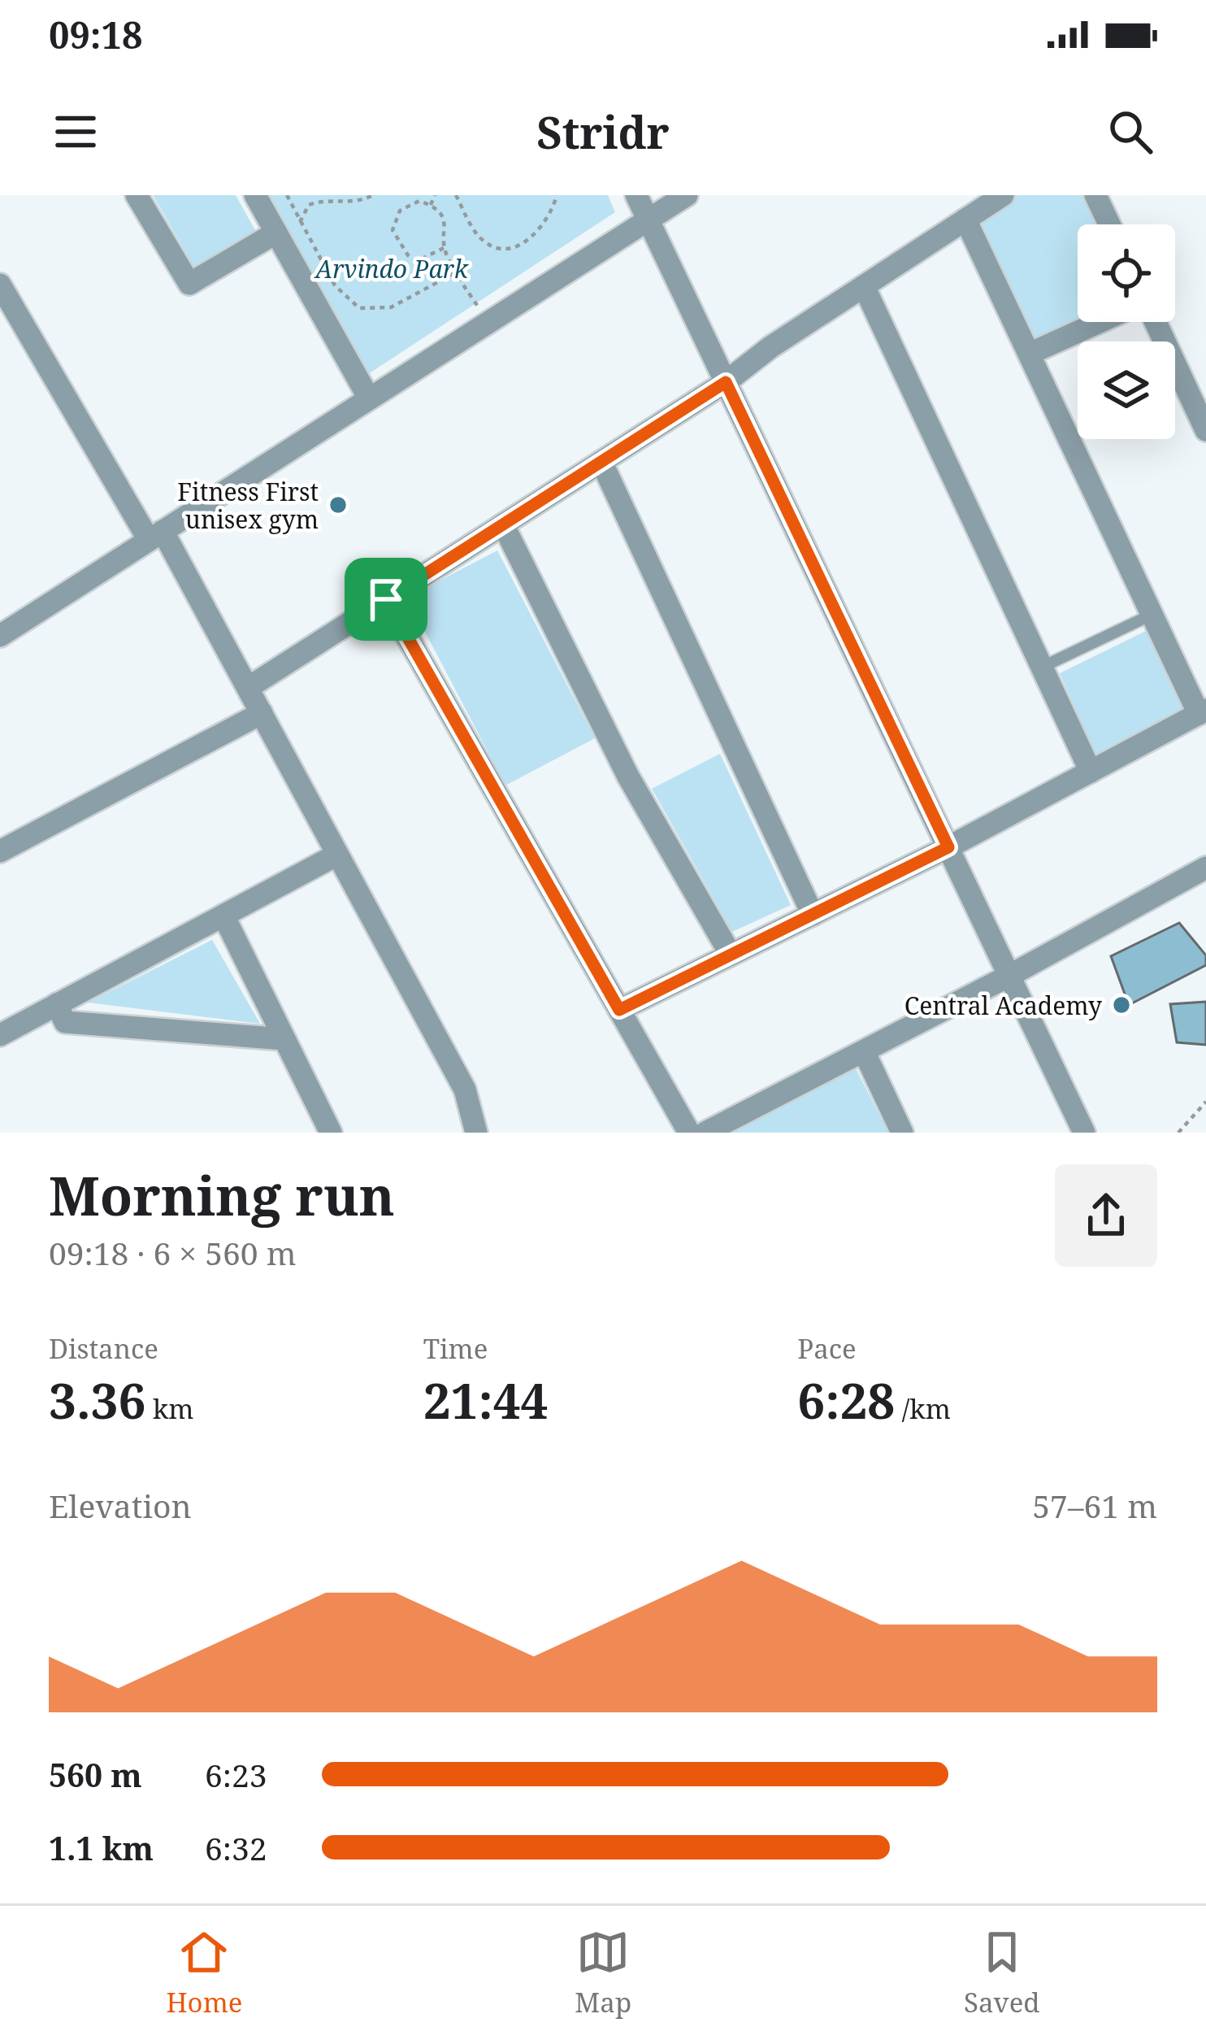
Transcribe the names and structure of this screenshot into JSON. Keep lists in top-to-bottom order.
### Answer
{
  "parks": ["Arvindo Park"],
  "places": ["Fitness First unisex gym", "Central Academy"],
  "page": {
    "status": "09:18",
    "header": "Stridr",
    "heading": ["Morning run", "09:18 · 6 × 560 m"],
    "stats": [
      ["Distance", "3.36 km"],
      ["Time", "21:44"],
      ["Pace", "6:28 /km"]
    ],
    "chart": ["Elevation", "57–61 m"],
    "list": [
      {
        "name": "560 m",
        "note": "6:23"
      },
      {
        "name": "1.1 km",
        "note": "6:32"
      }
    ],
    "tabs": ["Home", "Map", "Saved"]
  }
}
